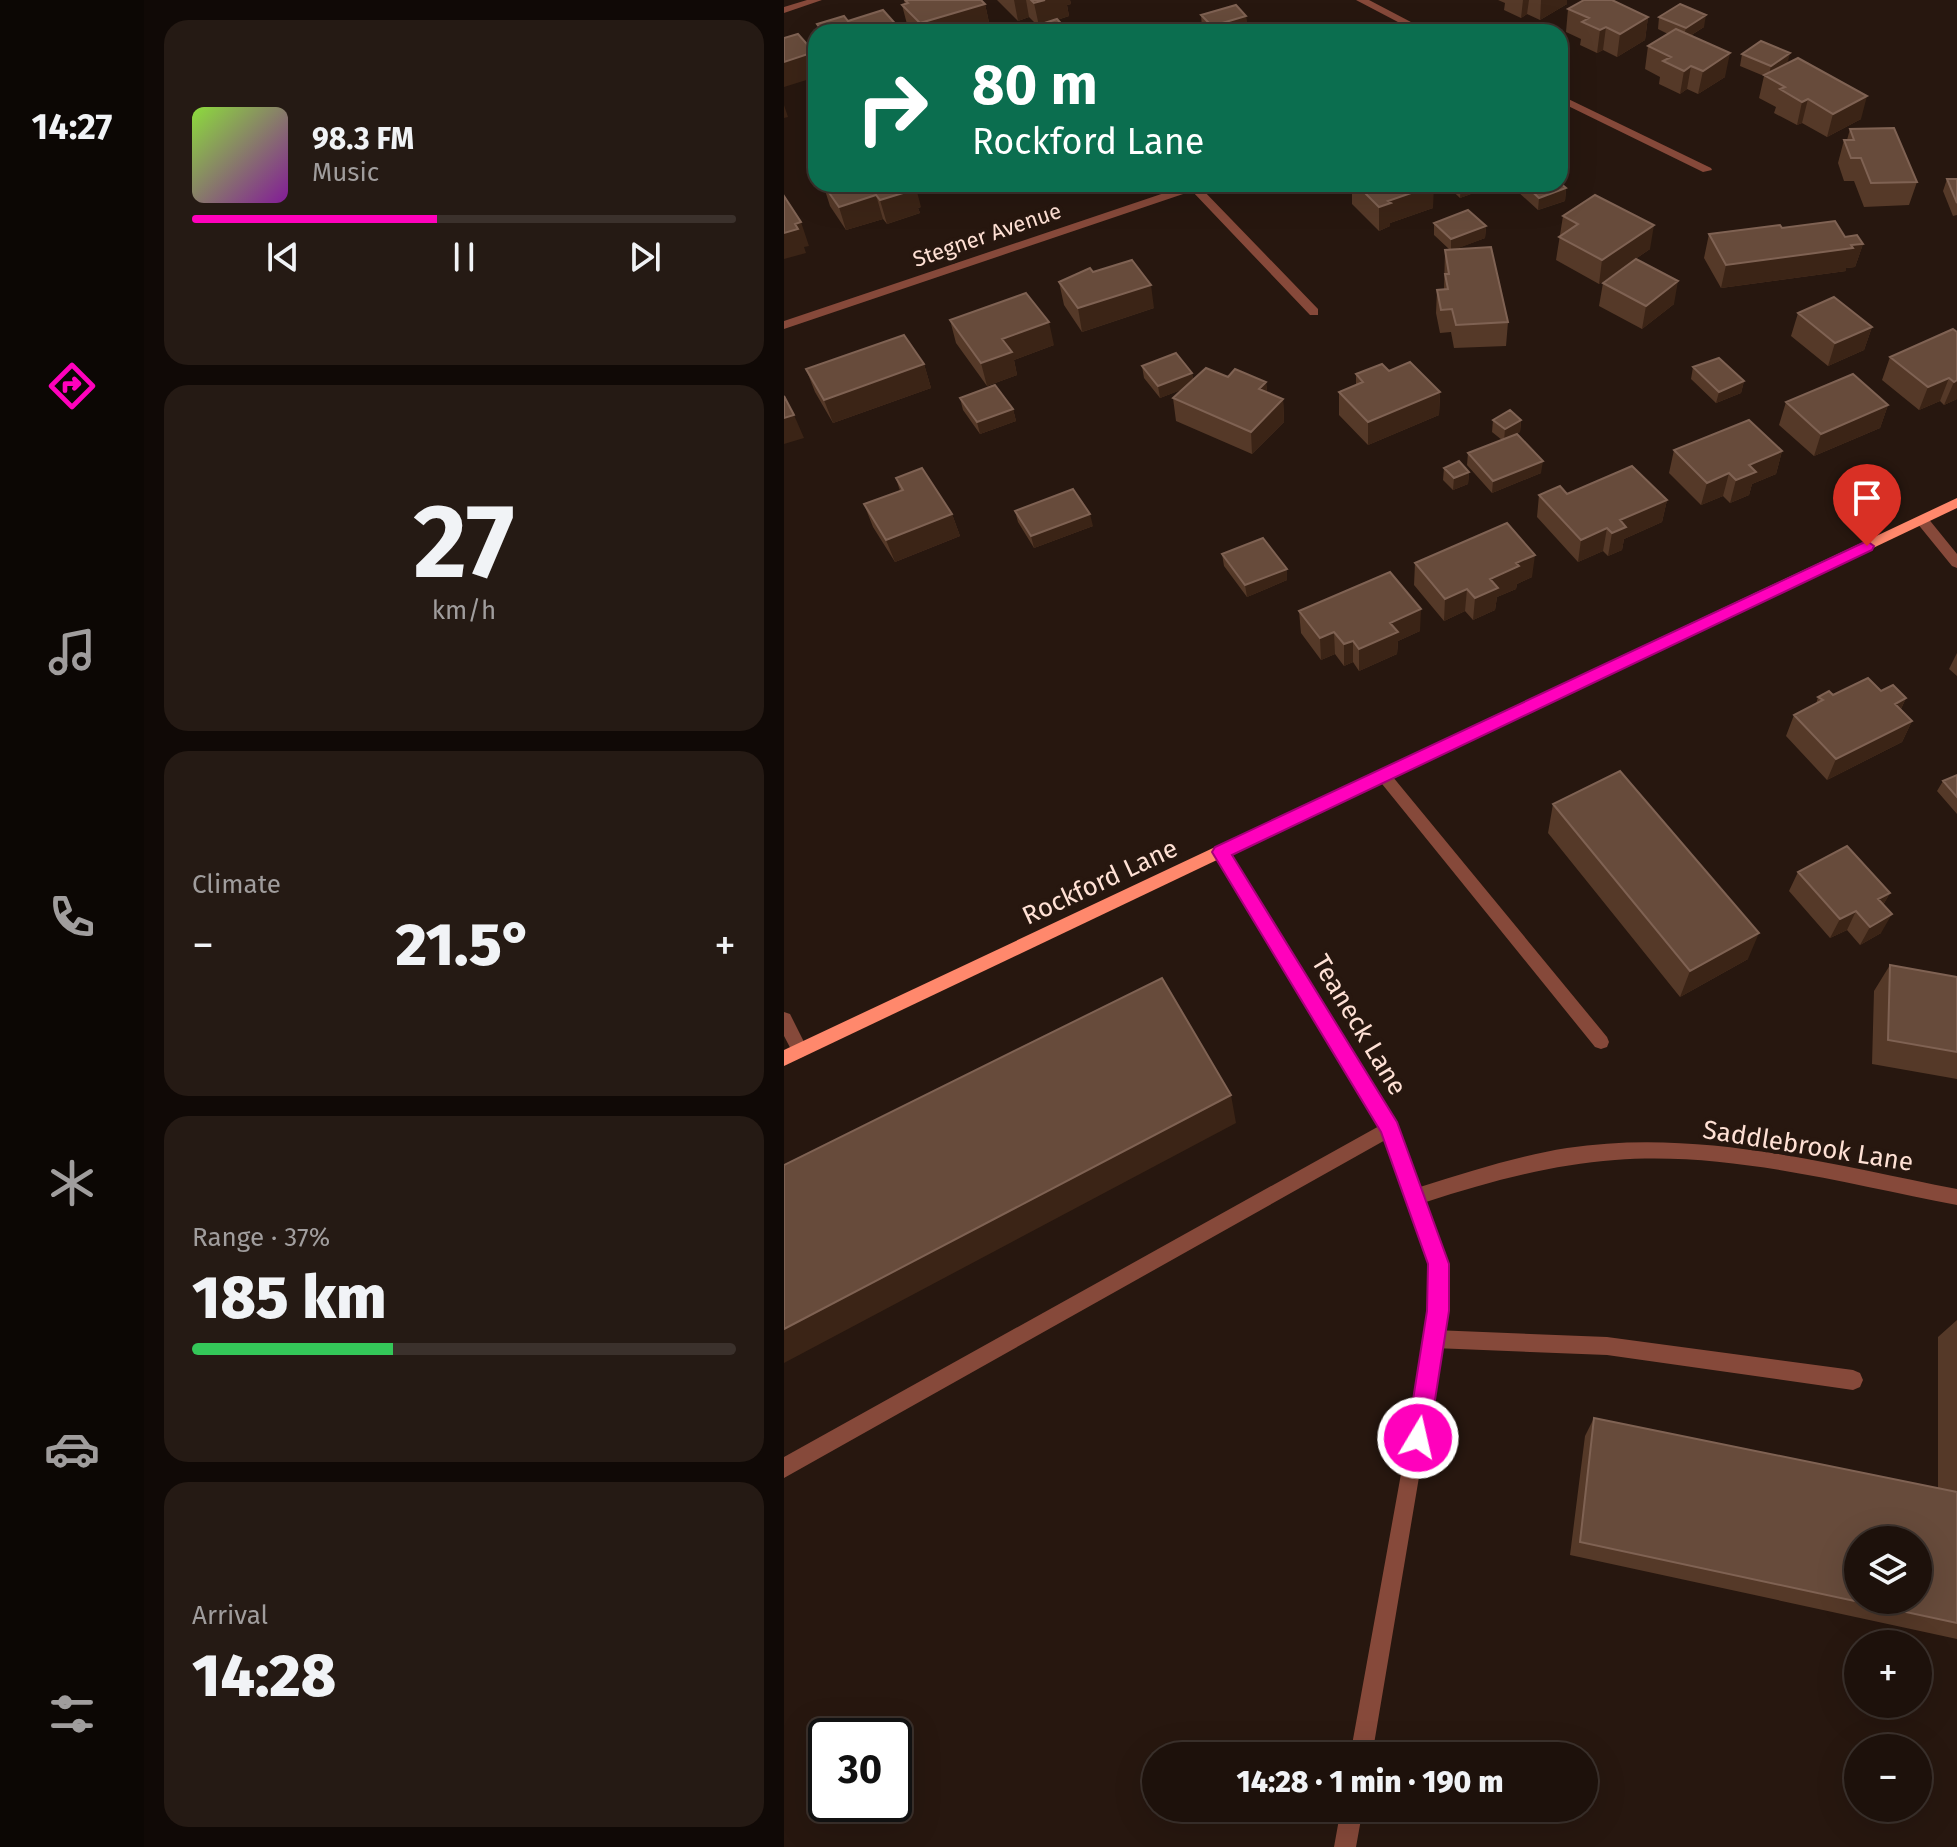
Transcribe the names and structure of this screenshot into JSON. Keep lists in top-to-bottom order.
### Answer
{
  "streets": {
    "main road": ["Rockford Lane"],
    "street": ["Stegner Avenue", "Teaneck Lane", "Saddlebrook Lane"]
  },
  "crossings": [
    ["Rockford Lane", "Teaneck Lane"],
    ["Teaneck Lane", "Saddlebrook Lane"]
  ],
  "page": {
    "tabs": "14:27",
    "turn": ["80 m", "Rockford Lane"],
    "song": ["98.3 FM", "Music"],
    "tile": [
      ["27", "km/h"],
      "Climate",
      ["Range · 37%", "185 km"],
      ["Arrival", "14:28"]
    ],
    "heat": ["−", "21.5°", "+"],
    "map_buttons": ["+", "−"],
    "limit": "30",
    "trip": "14:28 · 1 min · 190 m"
  }
}
